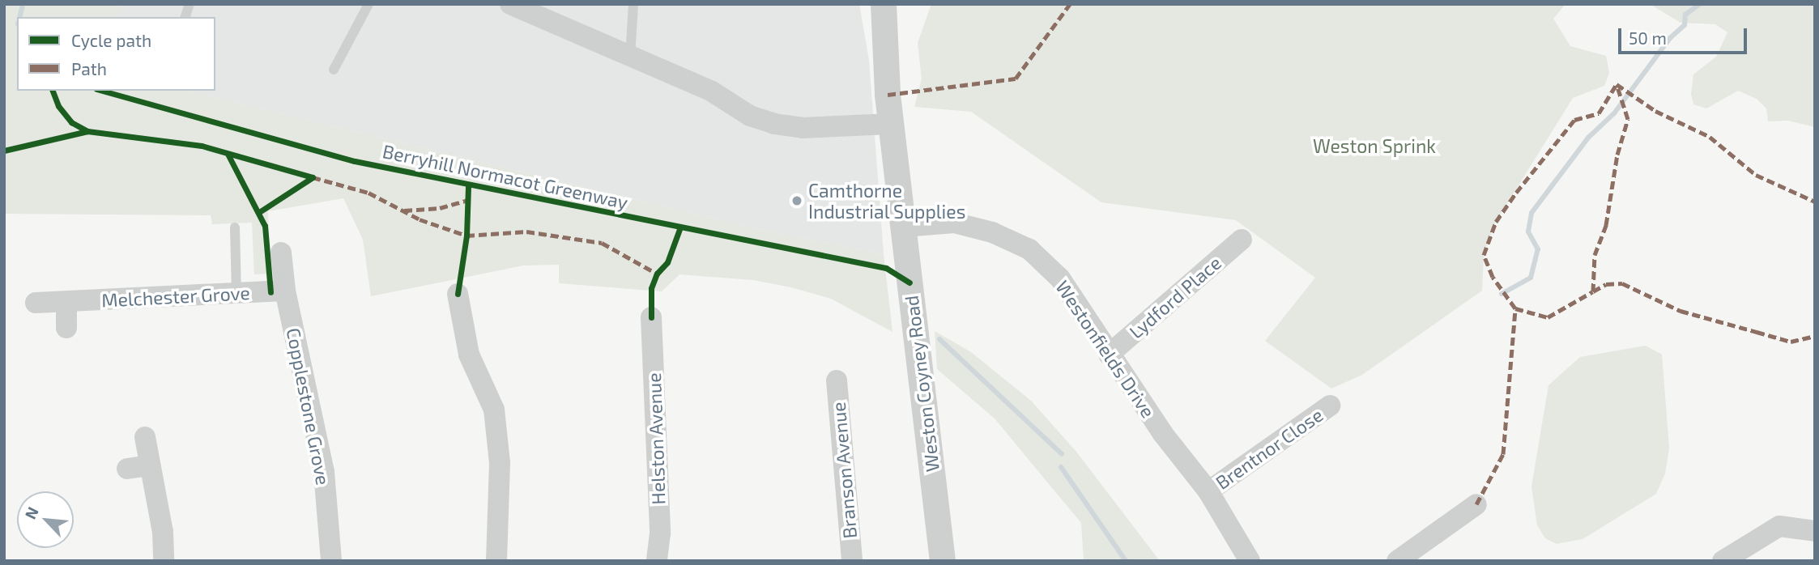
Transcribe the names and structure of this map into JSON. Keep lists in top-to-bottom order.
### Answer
{
  "streets": {
    "street": [
      "Melchester Grove",
      "Lydford Place",
      "Westonfields Drive",
      "Weston Coyney Road",
      "Copplestone Grove",
      "Helston Avenue",
      "Brentnor Close",
      "Branson Avenue"
    ],
    "cycle path": ["Berryhill Normacot Greenway"]
  },
  "crossings": [
    ["Melchester Grove", "Copplestone Grove"],
    ["Lydford Place", "Westonfields Drive"],
    ["Westonfields Drive", "Weston Coyney Road"],
    ["Westonfields Drive", "Brentnor Close"]
  ],
  "parks": ["Weston Sprink"],
  "places": ["Camthorne Industrial Supplies"],
  "legend": ["Cycle path", "Path"],
  "scale_bar": "50 m",
  "north": "top left"
}
